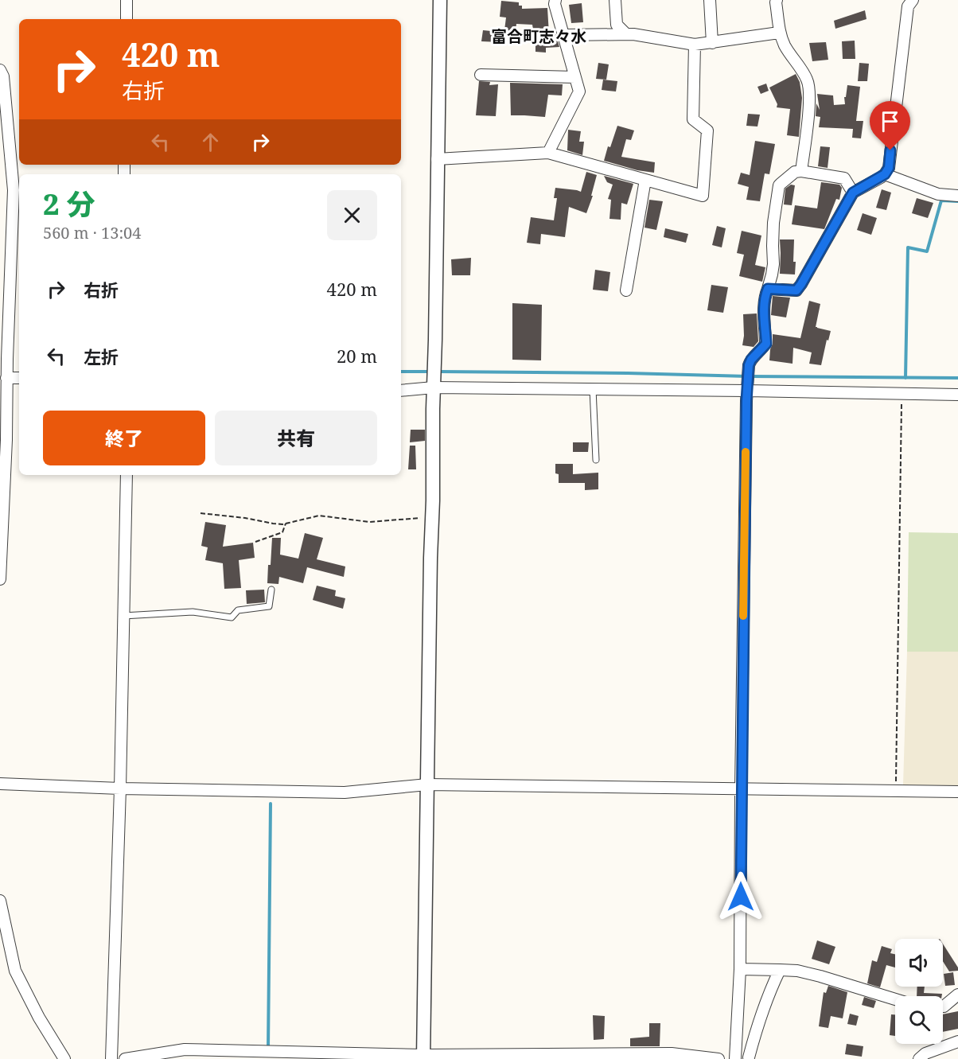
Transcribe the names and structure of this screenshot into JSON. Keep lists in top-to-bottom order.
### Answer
{
  "districts": ["富合町志々水"],
  "page": {
    "turn": ["420 m", "右折"],
    "heading": ["2 分", "560 m · 13:04"],
    "list": [
      {
        "name": "右折",
        "value": "420 m"
      },
      {
        "name": "左折",
        "value": "20 m"
      }
    ],
    "buttons": ["終了", "共有"]
  }
}
